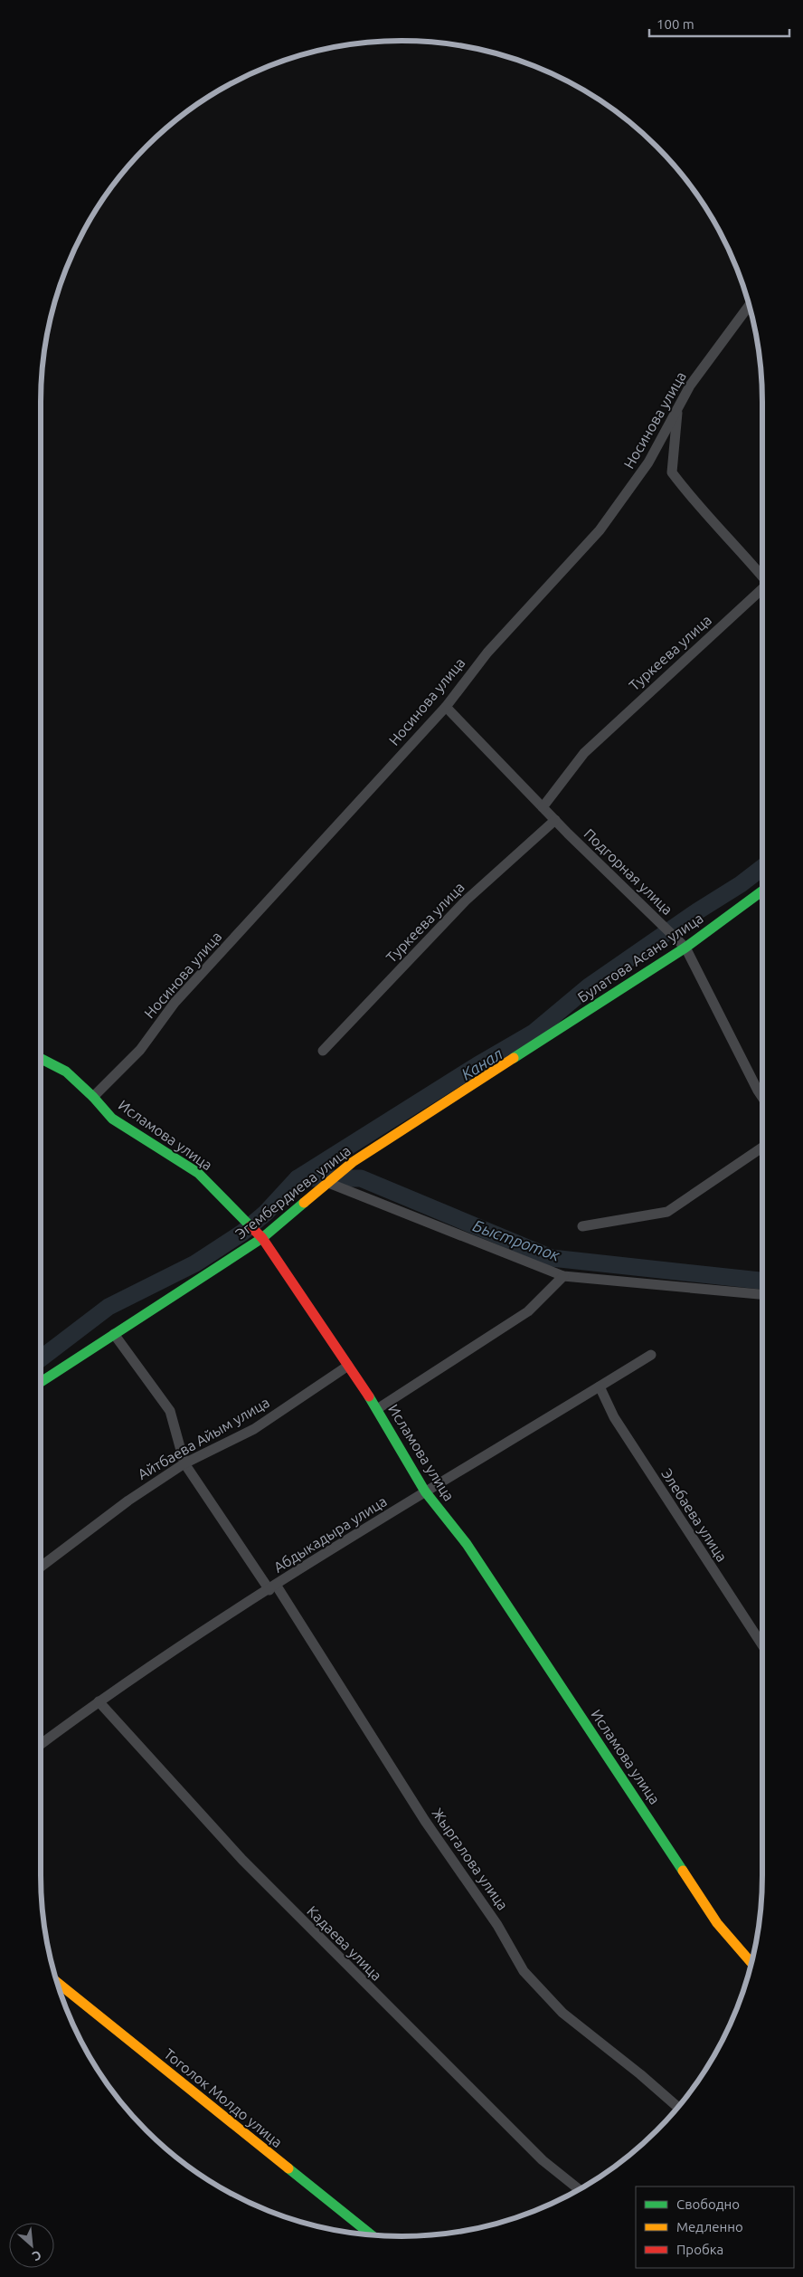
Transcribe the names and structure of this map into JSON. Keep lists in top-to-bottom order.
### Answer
{
  "streets": {
    "street": [
      "Носинова улица",
      "Туркеева улица",
      "Подгорная улица",
      "Булатова Асана улица",
      "Исламова улица",
      "Эгембердиева улица",
      "Айтбаева Айым улица",
      "Элебаева улица",
      "Абдыкадыра улица",
      "Жыргалова улица",
      "Кадаева улица",
      "Тоголок Молдо улица"
    ]
  },
  "crossings": [
    ["Носинова улица", "Подгорная улица"],
    ["Носинова улица", "Исламова улица"],
    ["Туркеева улица", "Подгорная улица"],
    ["Подгорная улица", "Булатова Асана улица"],
    ["Булатова Асана улица", "Эгембердиева улица"],
    ["Исламова улица", "Эгембердиева улица"],
    ["Исламова улица", "Айтбаева Айым улица"],
    ["Исламова улица", "Абдыкадыра улица"],
    ["Эгембердиева улица", "Жыргалова улица"],
    ["Айтбаева Айым улица", "Жыргалова улица"],
    ["Элебаева улица", "Абдыкадыра улица"],
    ["Абдыкадыра улица", "Жыргалова улица"],
    ["Абдыкадыра улица", "Кадаева улица"]
  ],
  "water": ["Канал", "Быстроток"],
  "legend": ["Свободно", "Медленно", "Пробка"],
  "scale_bar": "100 m",
  "north": "bottom right"
}
